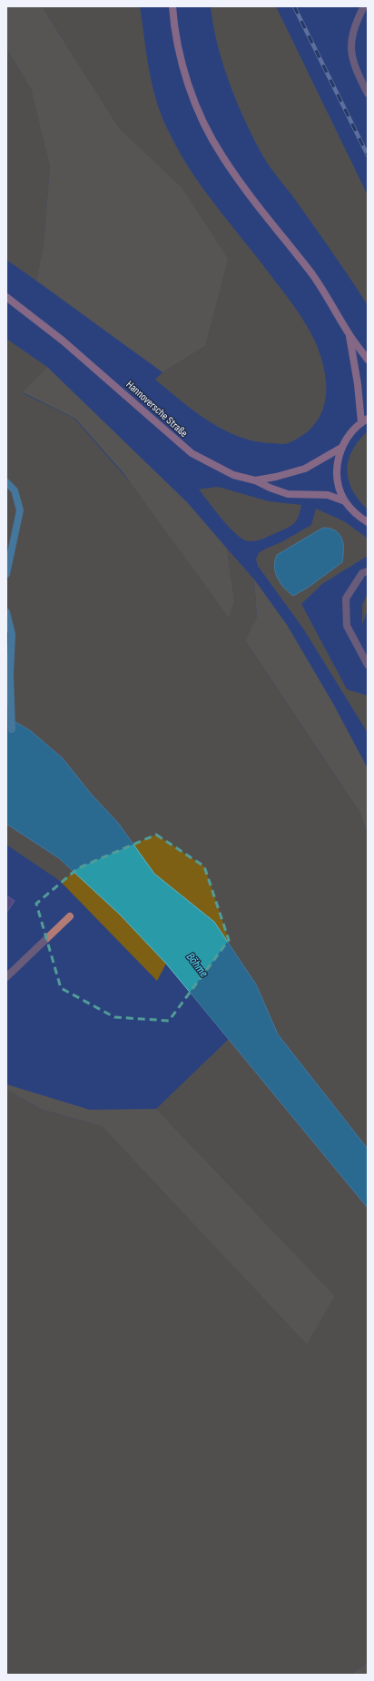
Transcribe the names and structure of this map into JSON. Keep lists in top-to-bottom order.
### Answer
{
  "streets": {
    "main road": ["Hannoversche Straße"]
  },
  "water": ["Böhme"]
}
